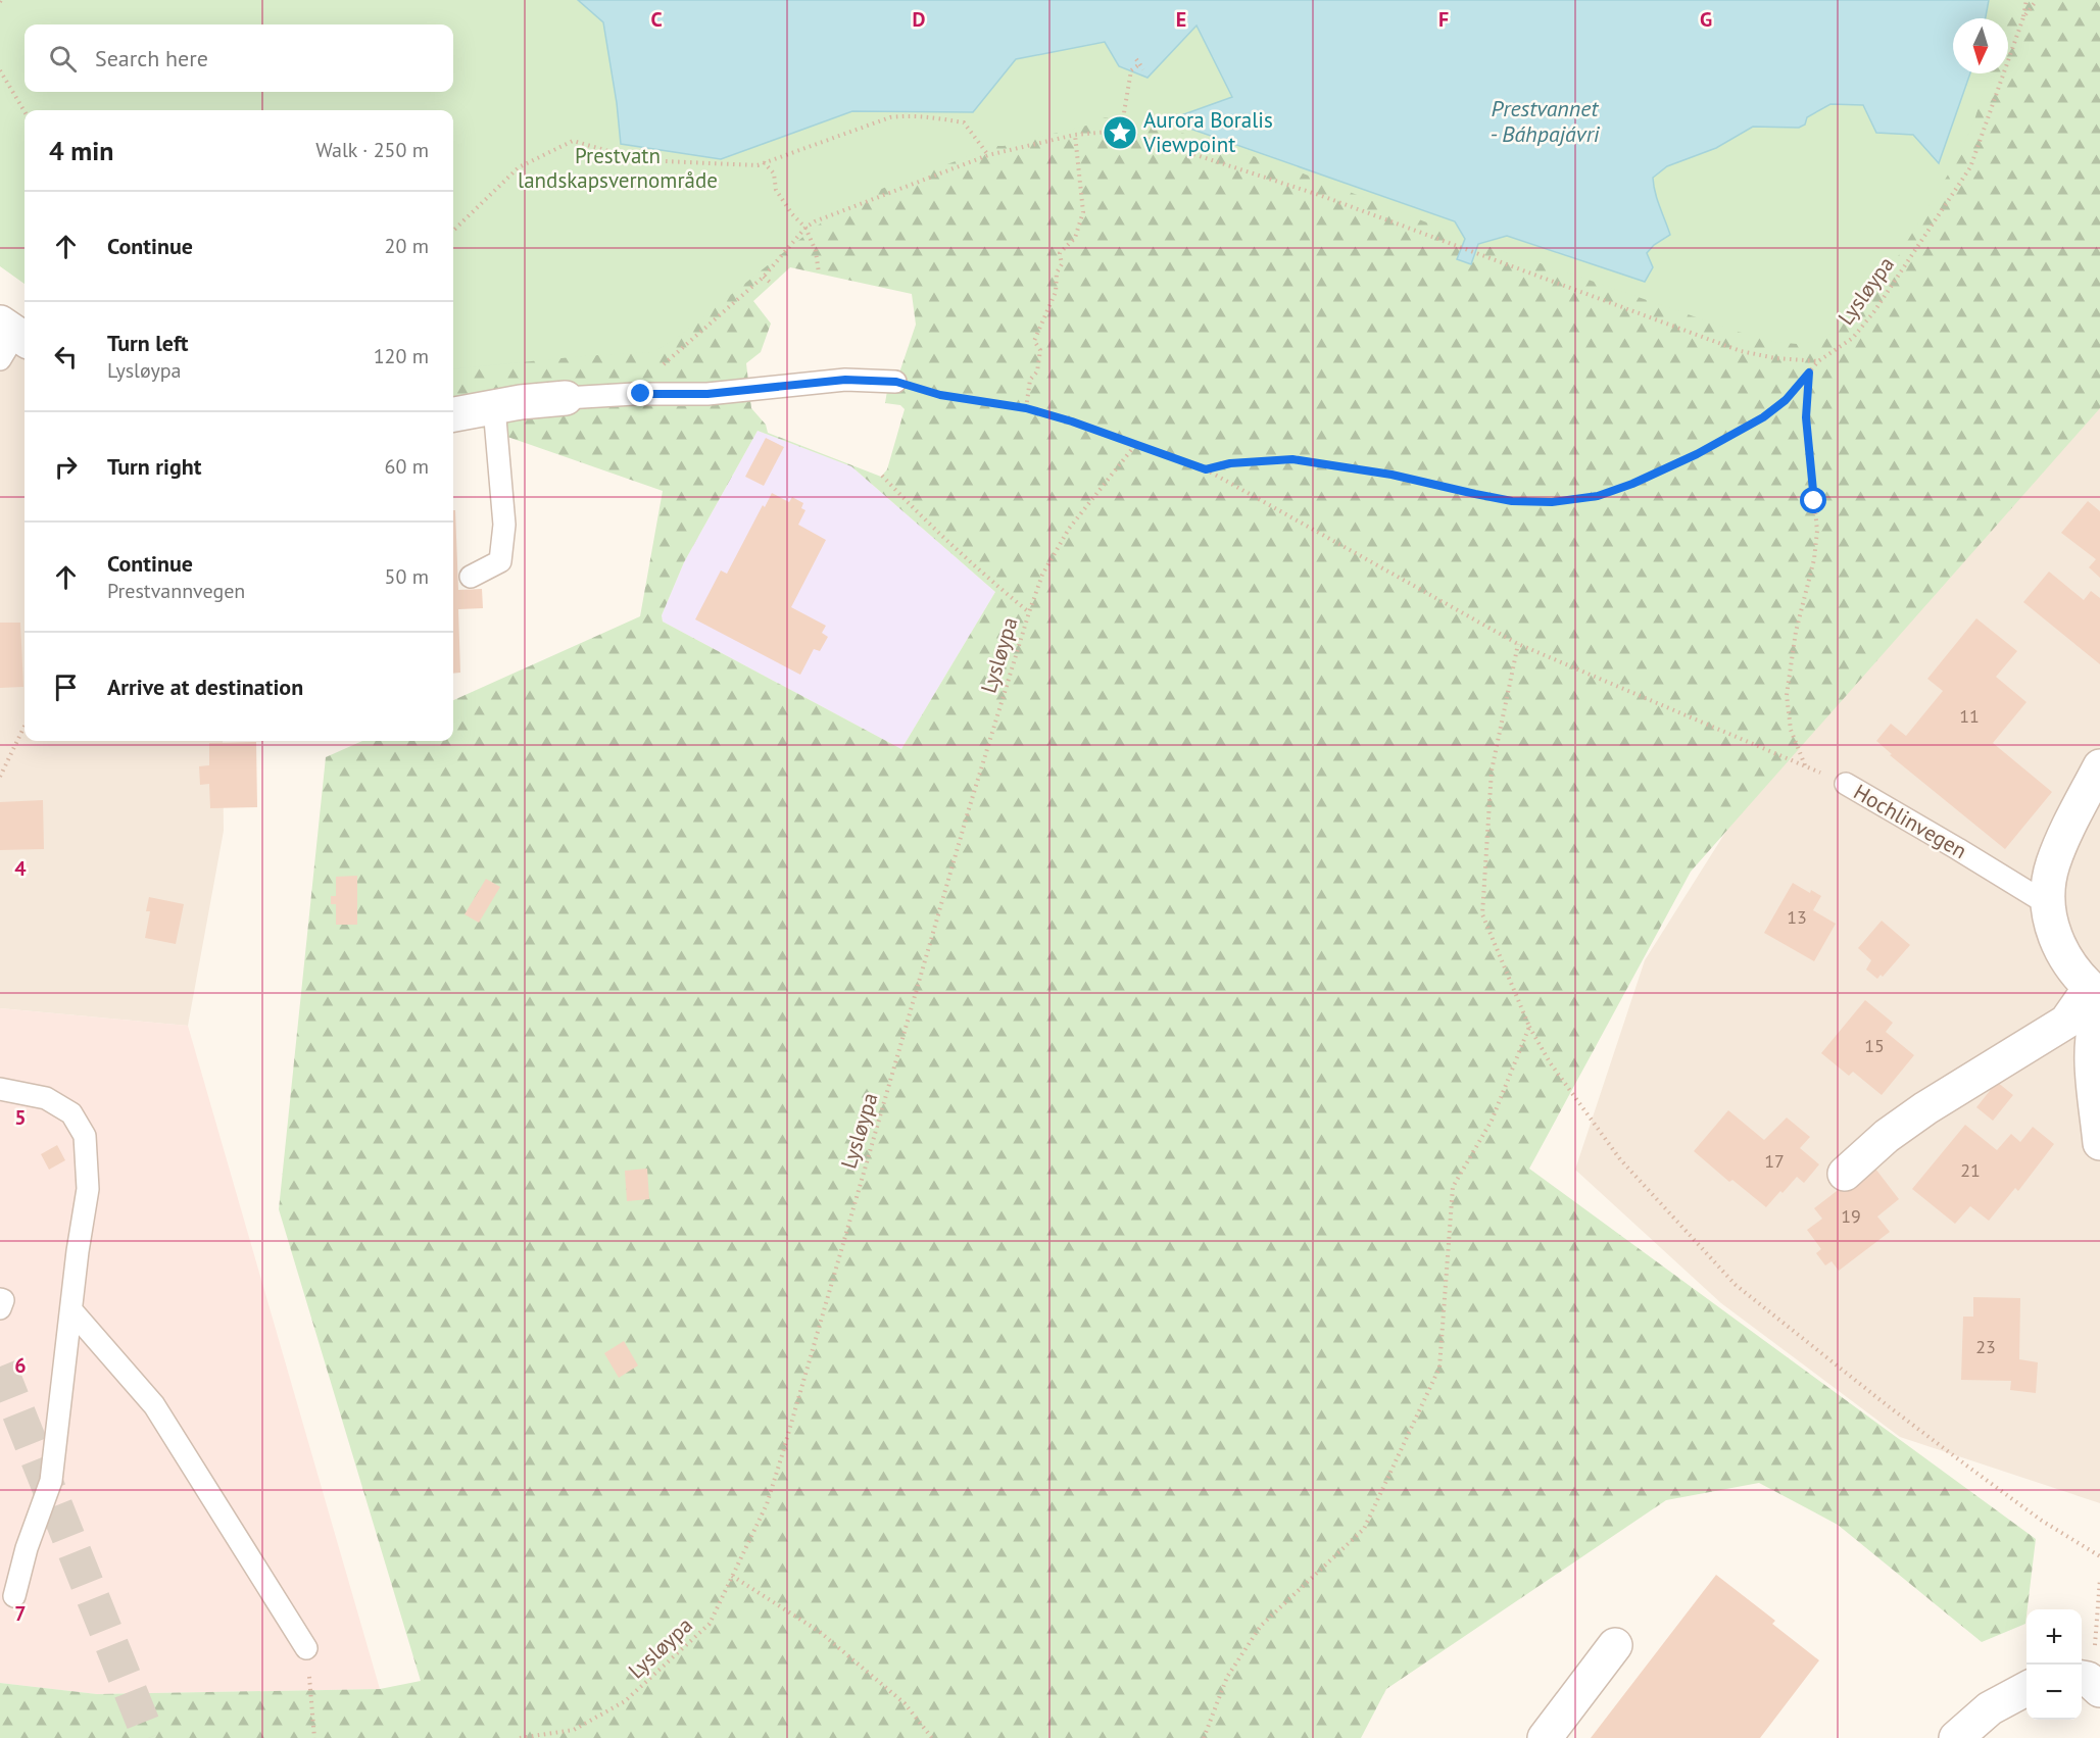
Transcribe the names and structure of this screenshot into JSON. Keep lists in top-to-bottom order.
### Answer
{
  "streets": {
    "lane": ["Hochlinvegen"],
    "path": ["Lysløypa"]
  },
  "crossings": [
    ["Lysløypa", "Hochlinvegen"]
  ],
  "water": ["Prestvannet - Báhpajávri"],
  "parks": ["Prestvatn landskapsvernområde"],
  "places": {
    "place": ["Aurora Boralis Viewpoint"]
  },
  "house_numbers": [
    "11",
    "13",
    "15",
    "17",
    "21",
    "19",
    "23"
  ],
  "north": "bottom",
  "page": {
    "search": "Search here",
    "heading": ["4 min", "Walk · 250 m"],
    "list": [
      ["Continue", "20 m"],
      ["Turn left", "Lysløypa", "120 m"],
      ["Turn right", "60 m"],
      ["Continue", "Prestvannvegen", "50 m"],
      "Arrive at destination"
    ],
    "map_buttons": ["+", "−"]
  },
  "grid": {
    "columns": [
      "C",
      "D",
      "E",
      "F",
      "G"
    ],
    "rows": [
      "4",
      "5",
      "6",
      "7"
    ]
  }
}
